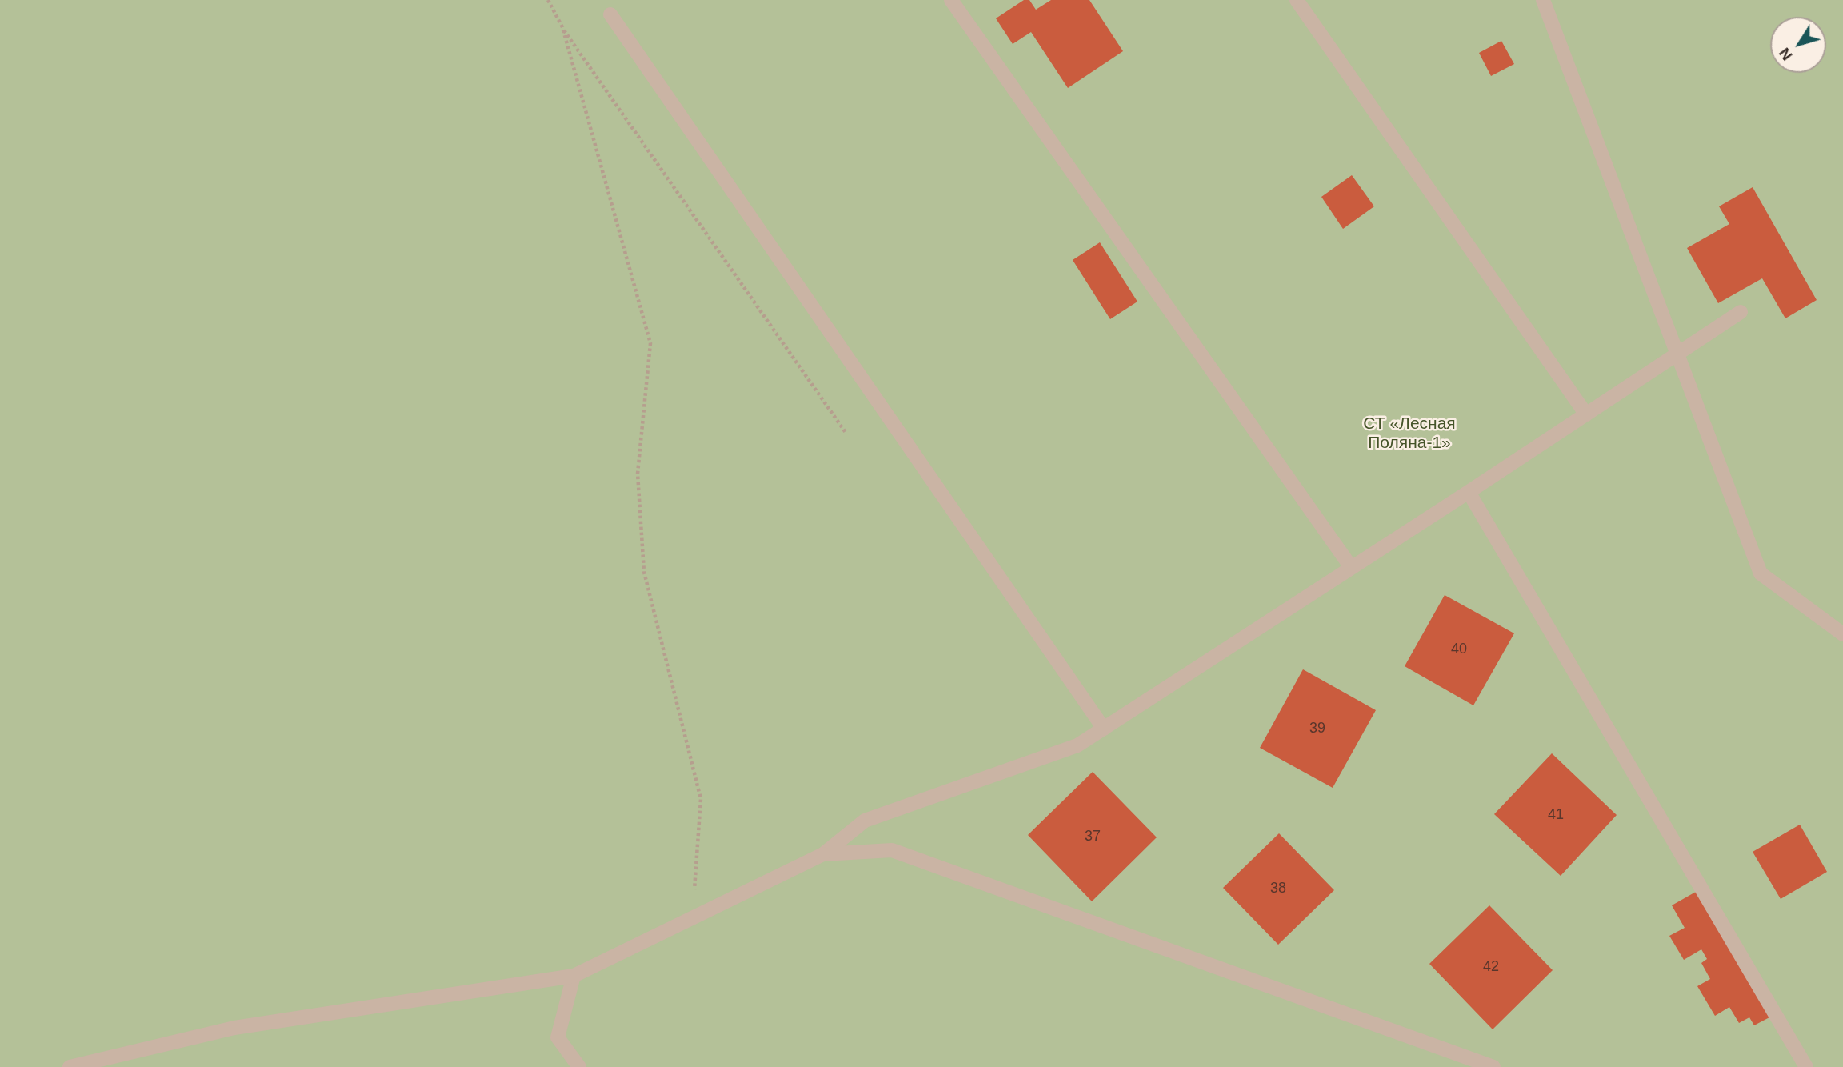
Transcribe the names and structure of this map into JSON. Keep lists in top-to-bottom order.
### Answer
{
  "parks": ["СТ «Лесная Поляна-1»"],
  "house_numbers": [
    "40",
    "39",
    "41",
    "37",
    "38",
    "42"
  ],
  "north": "bottom left"
}
